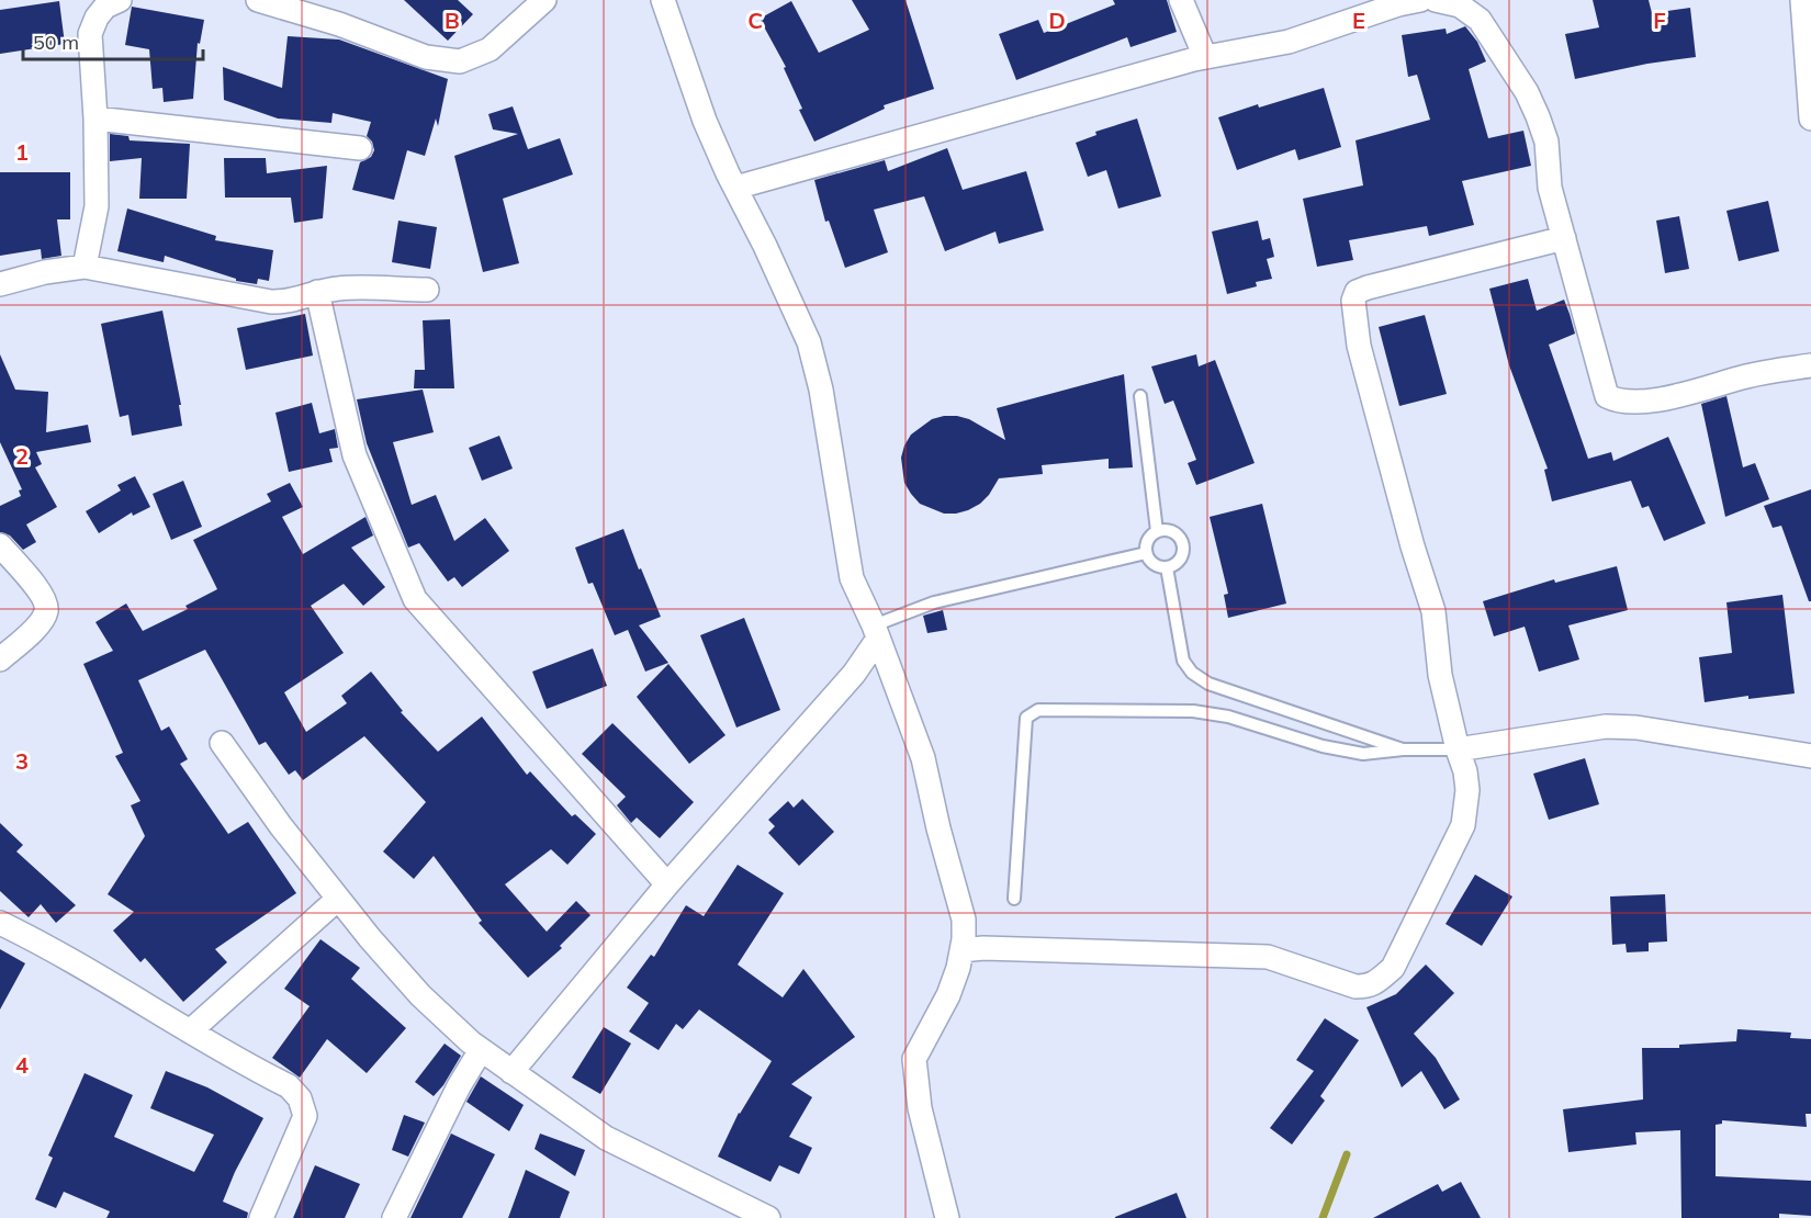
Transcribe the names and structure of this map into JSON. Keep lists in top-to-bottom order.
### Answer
{
  "scale_bar": "50 m",
  "grid": {
    "columns": [
      "B",
      "C",
      "D",
      "E",
      "F"
    ],
    "rows": [
      "1",
      "2",
      "3",
      "4"
    ]
  }
}
